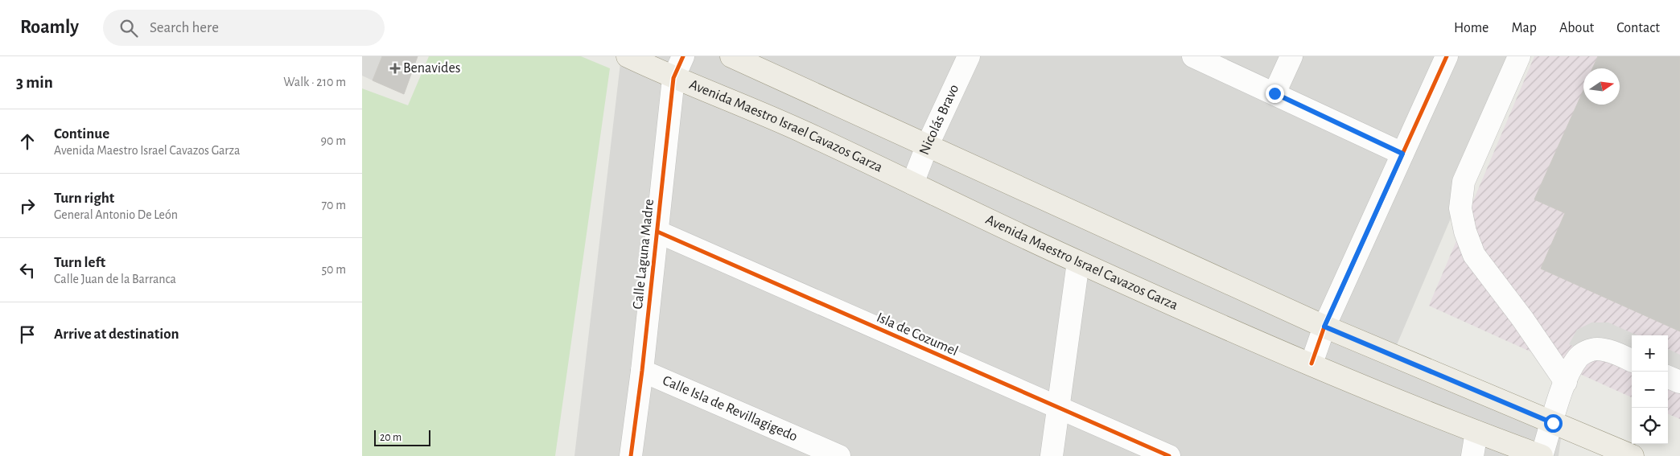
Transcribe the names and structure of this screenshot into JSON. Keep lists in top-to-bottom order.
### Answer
{
  "streets": {
    "main road": ["Avenida Maestro Israel Cavazos Garza"],
    "street": [
      "Nicolás Bravo",
      "Calle Laguna Madre",
      "Isla de Cozumel",
      "Calle Isla de Revillagigedo"
    ]
  },
  "crossings": [
    ["Nicolás Bravo", "Avenida Maestro Israel Cavazos Garza"],
    ["Avenida Maestro Israel Cavazos Garza", "Calle Laguna Madre"],
    ["Calle Laguna Madre", "Isla de Cozumel"],
    ["Calle Laguna Madre", "Calle Isla de Revillagigedo"]
  ],
  "places": {
    "health": ["Benavides"]
  },
  "scale_bar": "20 m",
  "north": "right",
  "page": {
    "header": "Roamly",
    "search": "Search here",
    "nav": [
      "Home",
      "Map",
      "About",
      "Contact"
    ],
    "heading": ["3 min", "Walk · 210 m"],
    "list": [
      ["Continue", "Avenida Maestro Israel Cavazos Garza", "90 m"],
      ["Turn right", "General Antonio De León", "70 m"],
      ["Turn left", "Calle Juan de la Barranca", "50 m"],
      "Arrive at destination"
    ],
    "map_buttons": ["+", "−"],
    "scale": "20 m"
  }
}
